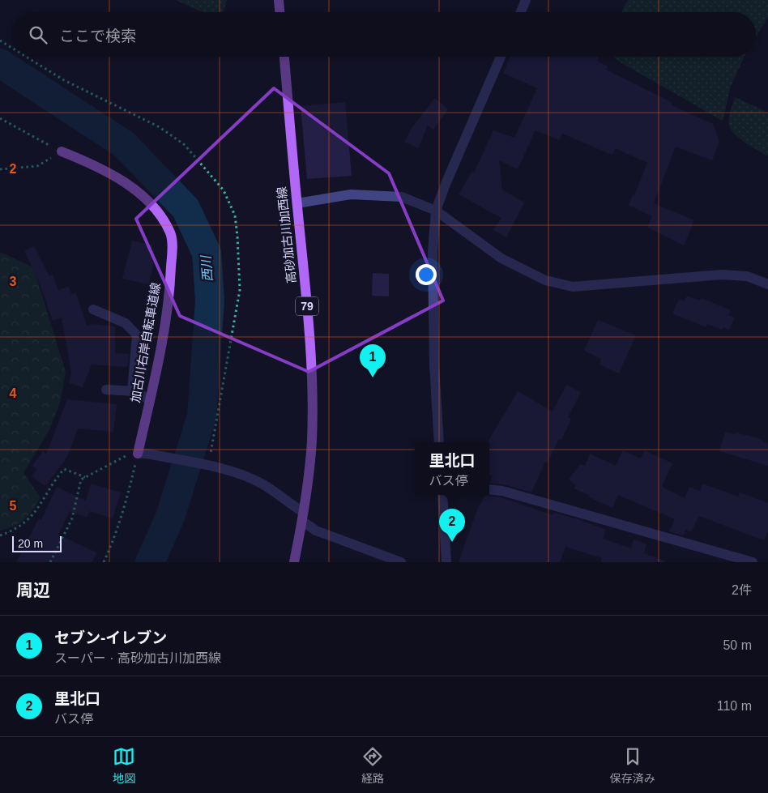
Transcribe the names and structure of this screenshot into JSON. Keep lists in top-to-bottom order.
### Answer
{
  "streets": {
    "main road": ["高砂加古川加西線", "79", "加古川右岸自転車道線"]
  },
  "water": ["西川"],
  "scale_bar": "20 m",
  "page": {
    "search": "ここで検索",
    "pins": ["1", "2"],
    "popup": ["里北口", "バス停"],
    "scale": "20 m",
    "heading": ["周辺", "2件"],
    "list": [
      {
        "mark": "1",
        "name": "セブン-イレブン",
        "note": "スーパー · 高砂加古川加西線",
        "value": "50 m"
      },
      {
        "mark": "2",
        "name": "里北口",
        "note": "バス停",
        "value": "110 m"
      }
    ],
    "nav": ["地図", "経路", "保存済み"]
  },
  "grid": {
    "rows": [
      "2",
      "3",
      "4",
      "5"
    ]
  }
}
